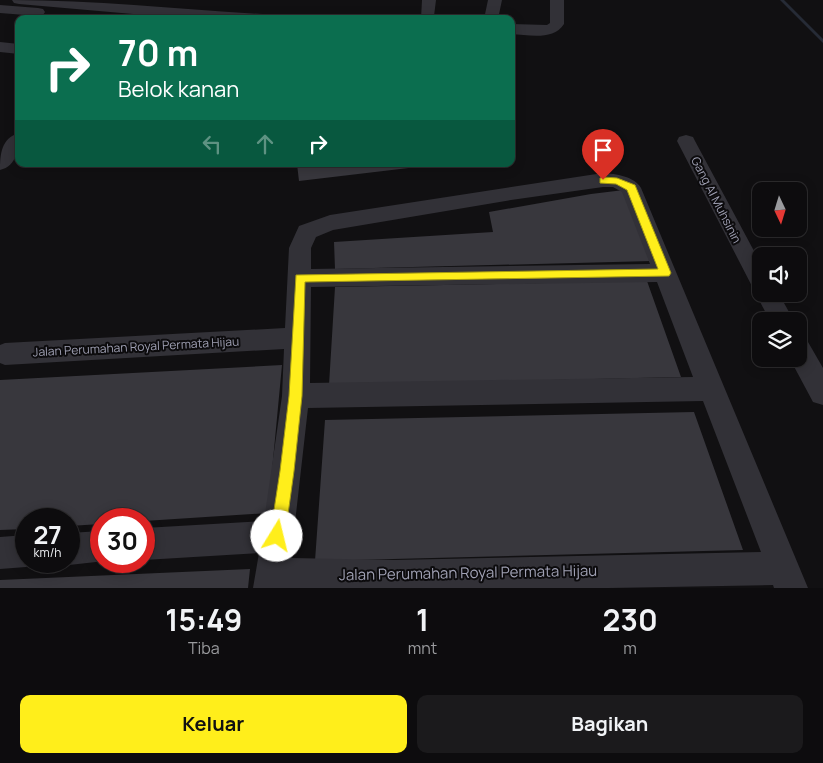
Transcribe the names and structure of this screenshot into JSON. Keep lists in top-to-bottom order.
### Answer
{
  "streets": {
    "street": ["Gang Al Muhsinin", "Jalan Perumahan Royal Permata Hijau"]
  },
  "north": "bottom",
  "page": {
    "turn": ["70 m", "Belok kanan"],
    "speed": "27 km/h",
    "limit": "30",
    "eta": [
      "15:49",
      "Tiba",
      "1",
      "mnt",
      "230",
      "m"
    ],
    "buttons": ["Keluar", "Bagikan"]
  }
}
